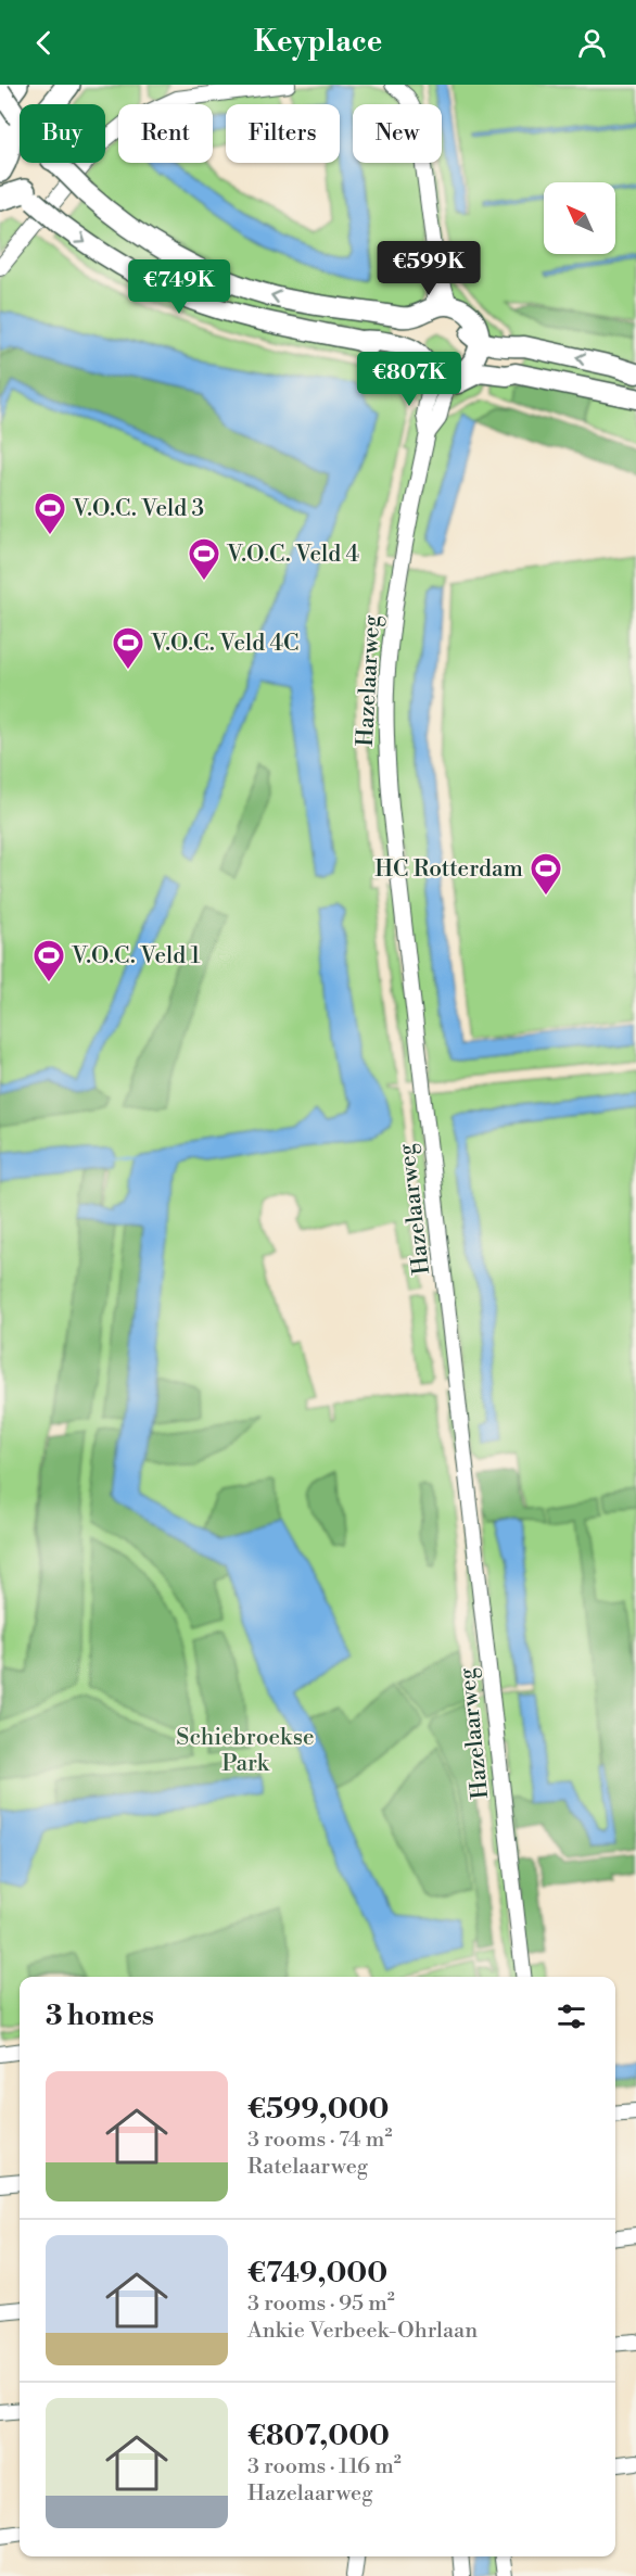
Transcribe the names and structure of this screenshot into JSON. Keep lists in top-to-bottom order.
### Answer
{
  "streets": {
    "street": ["Hazelaarweg"]
  },
  "parks": ["Schiebroekse Park"],
  "places": {
    "sports": [
      "V.O.C. Veld 3",
      "V.O.C. Veld 4",
      "V.O.C. Veld 4C",
      "HC Rotterdam",
      "V.O.C. Veld 1"
    ]
  },
  "north": "top left",
  "page": {
    "header": "Keyplace",
    "chip": [
      "Buy",
      "Rent",
      "Filters",
      "New"
    ],
    "price": ["€599K", "€749K", "€807K"],
    "heading": "3 homes",
    "list": [
      {
        "name": "€599,000",
        "note": "3 rooms · 74 m² · Ratelaarweg"
      },
      {
        "name": "€749,000",
        "note": "3 rooms · 95 m² · Ankie Verbeek-Ohrlaan"
      },
      {
        "name": "€807,000",
        "note": "3 rooms · 116 m² · Hazelaarweg"
      }
    ]
  }
}
